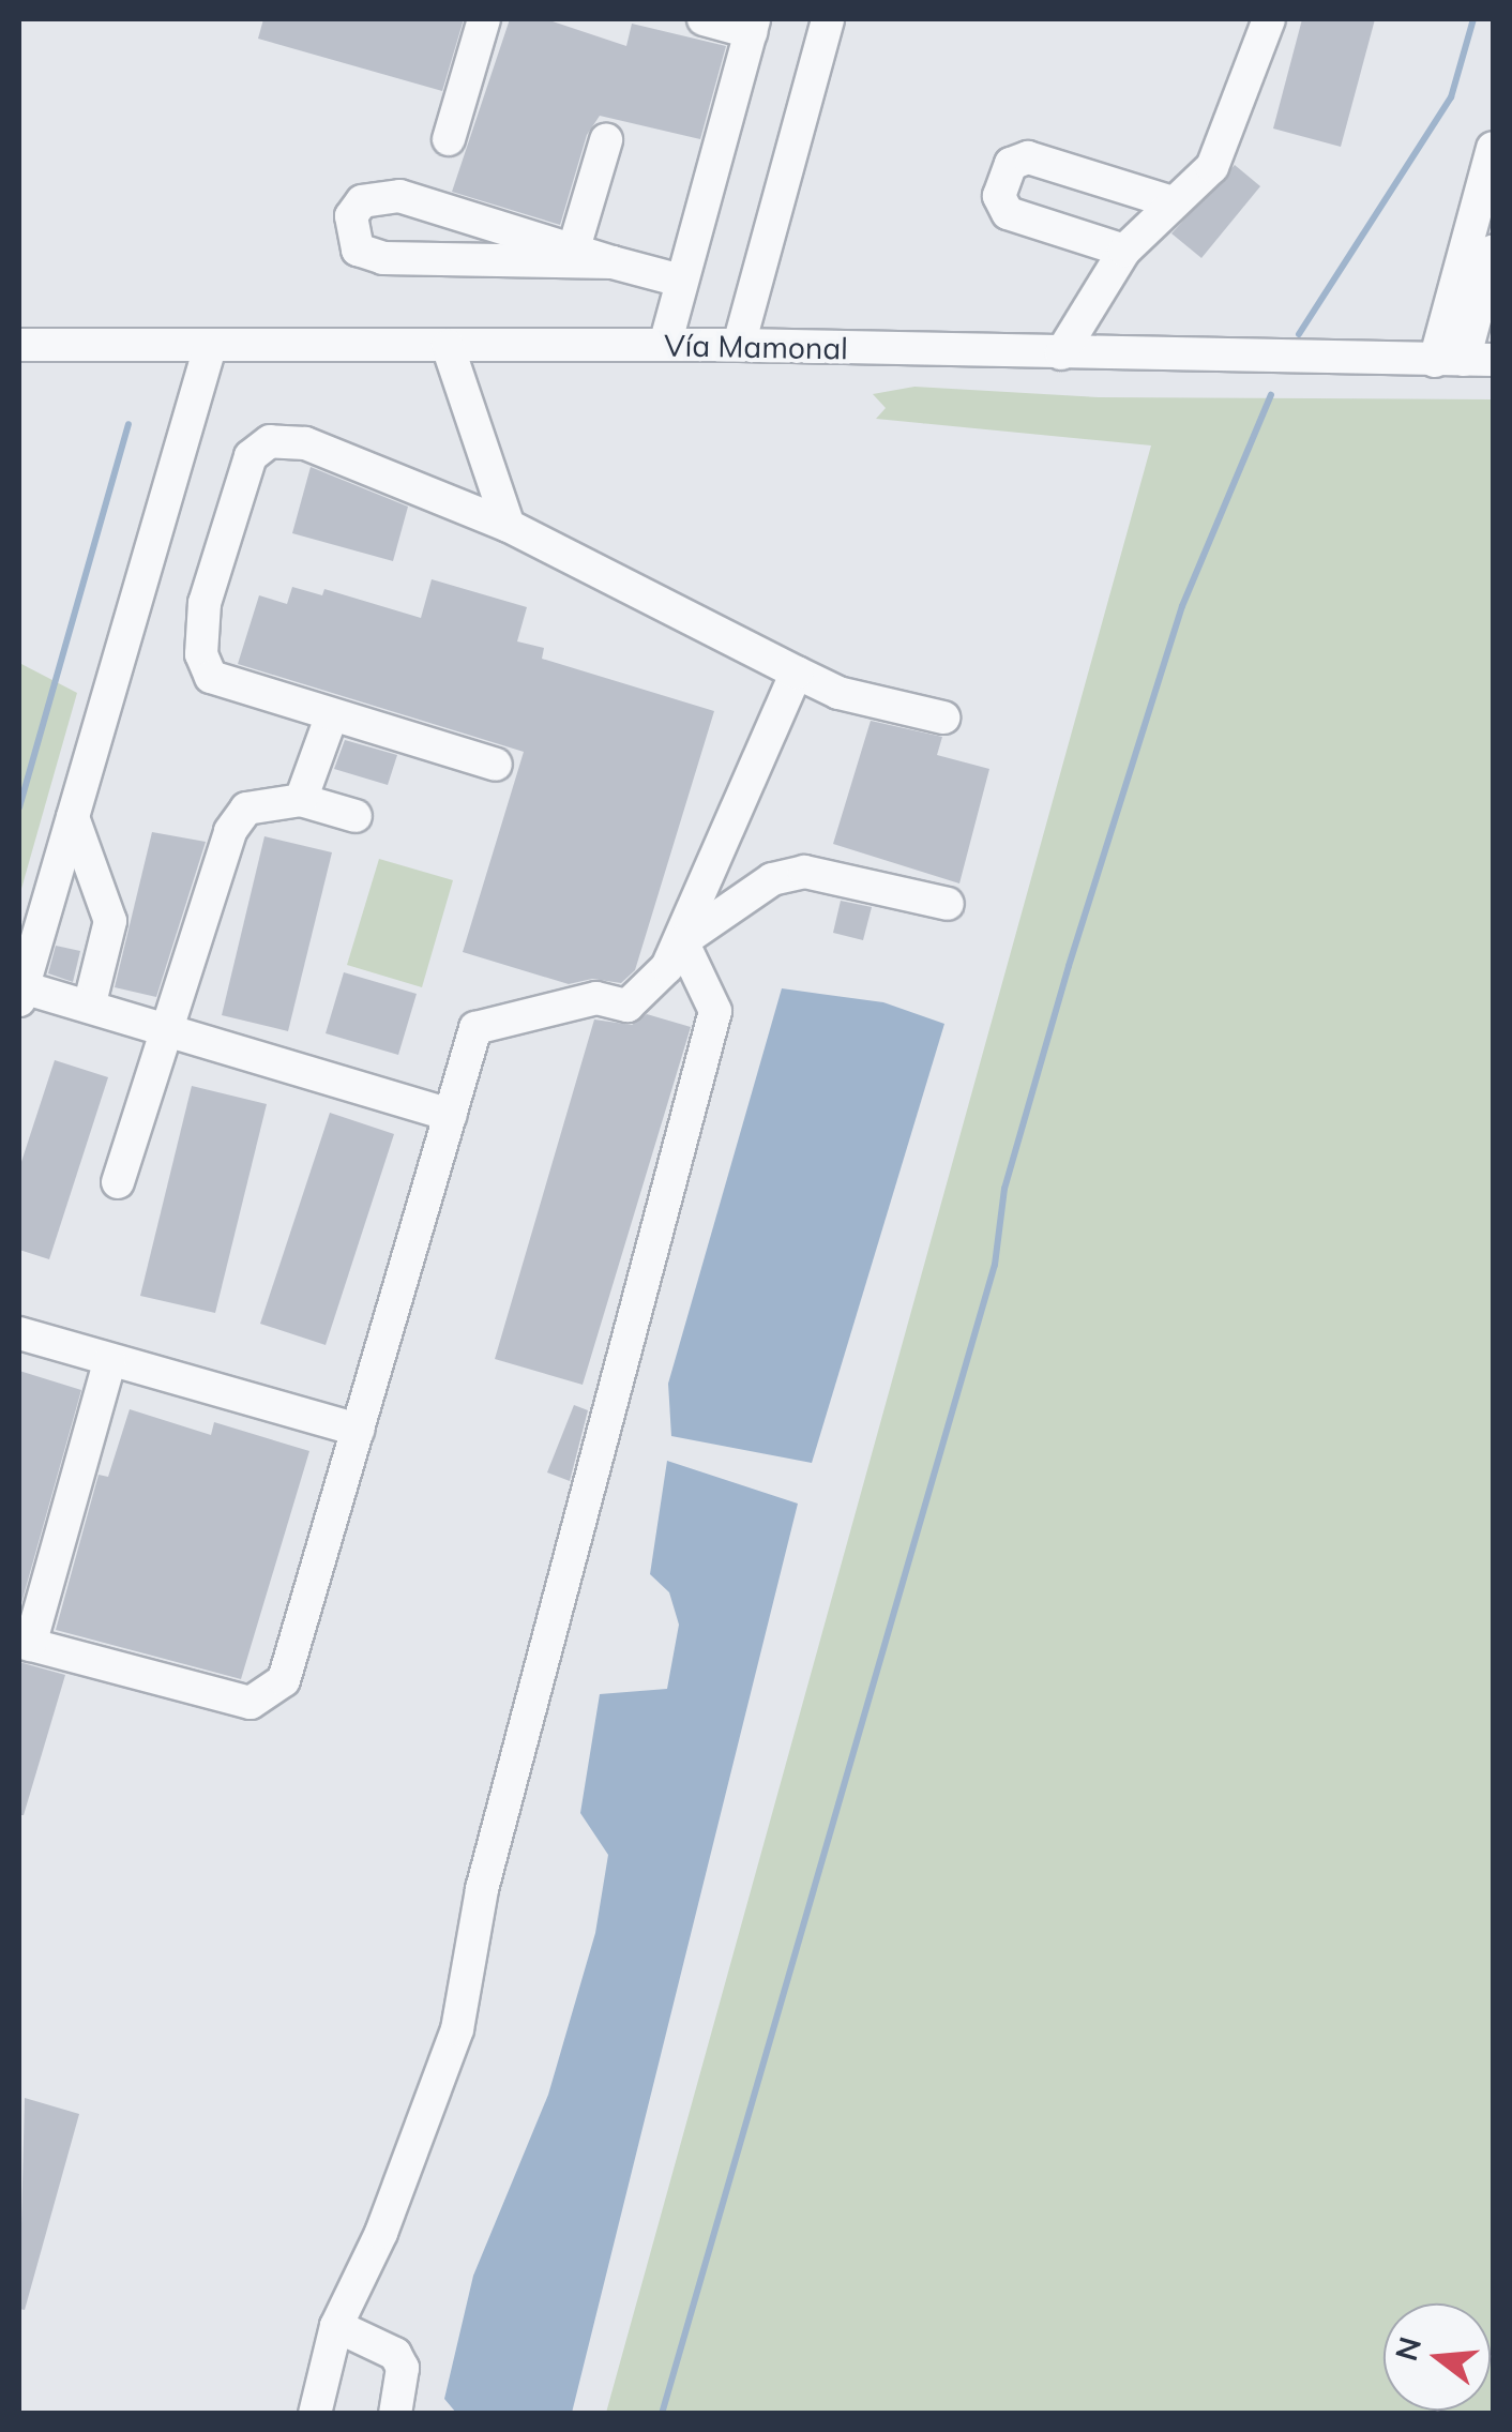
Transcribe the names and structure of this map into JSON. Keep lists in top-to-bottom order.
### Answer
{
  "streets": {
    "street": ["Vía Mamonal"]
  },
  "north": "left"
}
